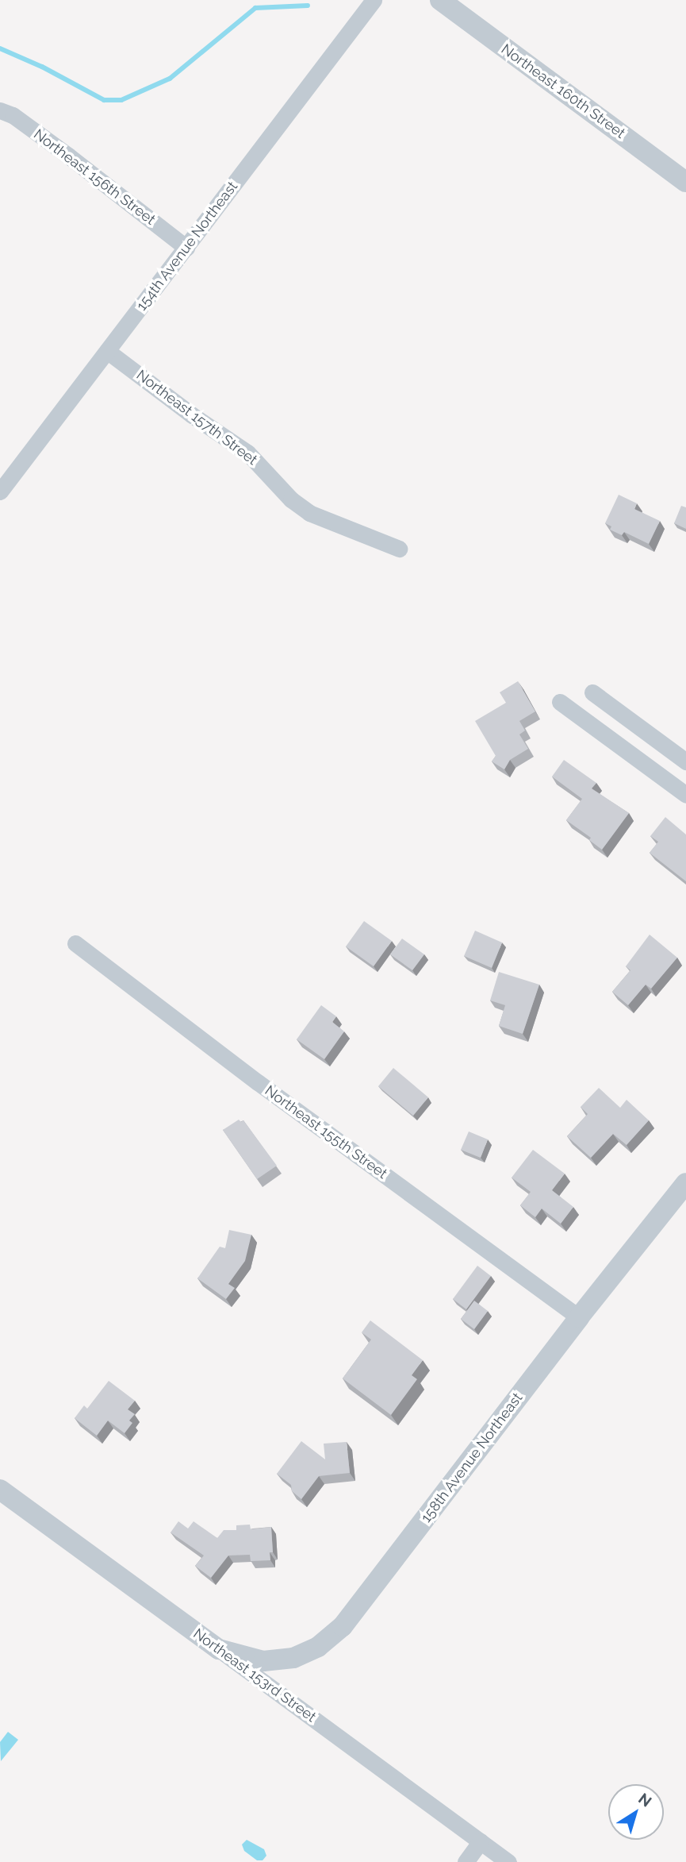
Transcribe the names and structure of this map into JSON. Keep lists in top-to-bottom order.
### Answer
{
  "streets": {
    "street": [
      "Northeast 160th Street",
      "Northeast 156th Street",
      "154th Avenue Northeast",
      "Northeast 157th Street",
      "Northeast 155th Street",
      "158th Avenue Northeast",
      "Northeast 153rd Street"
    ]
  },
  "crossings": [
    ["Northeast 156th Street", "154th Avenue Northeast"],
    ["154th Avenue Northeast", "Northeast 157th Street"],
    ["Northeast 155th Street", "158th Avenue Northeast"],
    ["158th Avenue Northeast", "Northeast 153rd Street"]
  ],
  "north": "top right"
}
